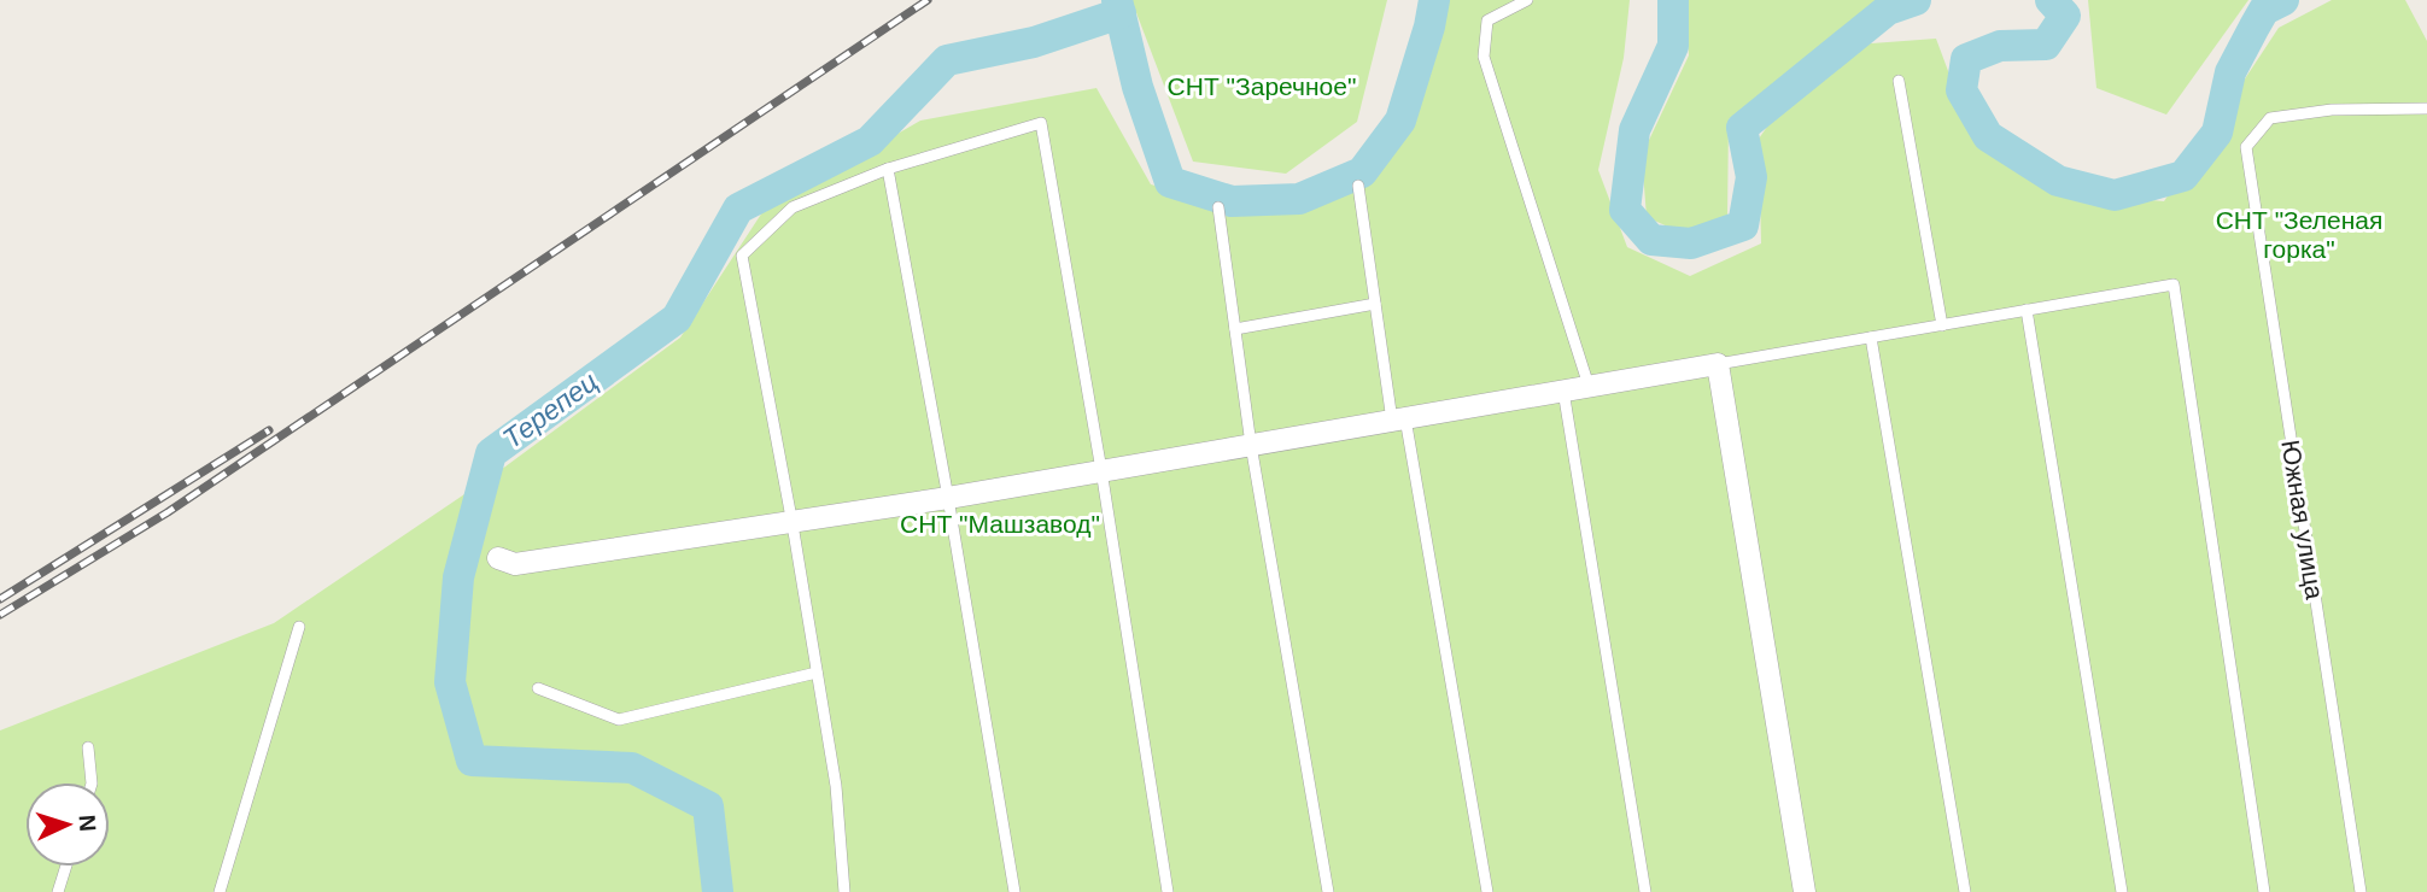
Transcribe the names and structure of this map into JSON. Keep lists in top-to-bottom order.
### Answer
{
  "streets": {
    "lane": ["Южная улица"]
  },
  "water": ["Терепец"],
  "parks": ["СНТ \"Заречное\"", "СНТ \"Зеленая горка\"", "СНТ \"Машзавод\""],
  "north": "right"
}
